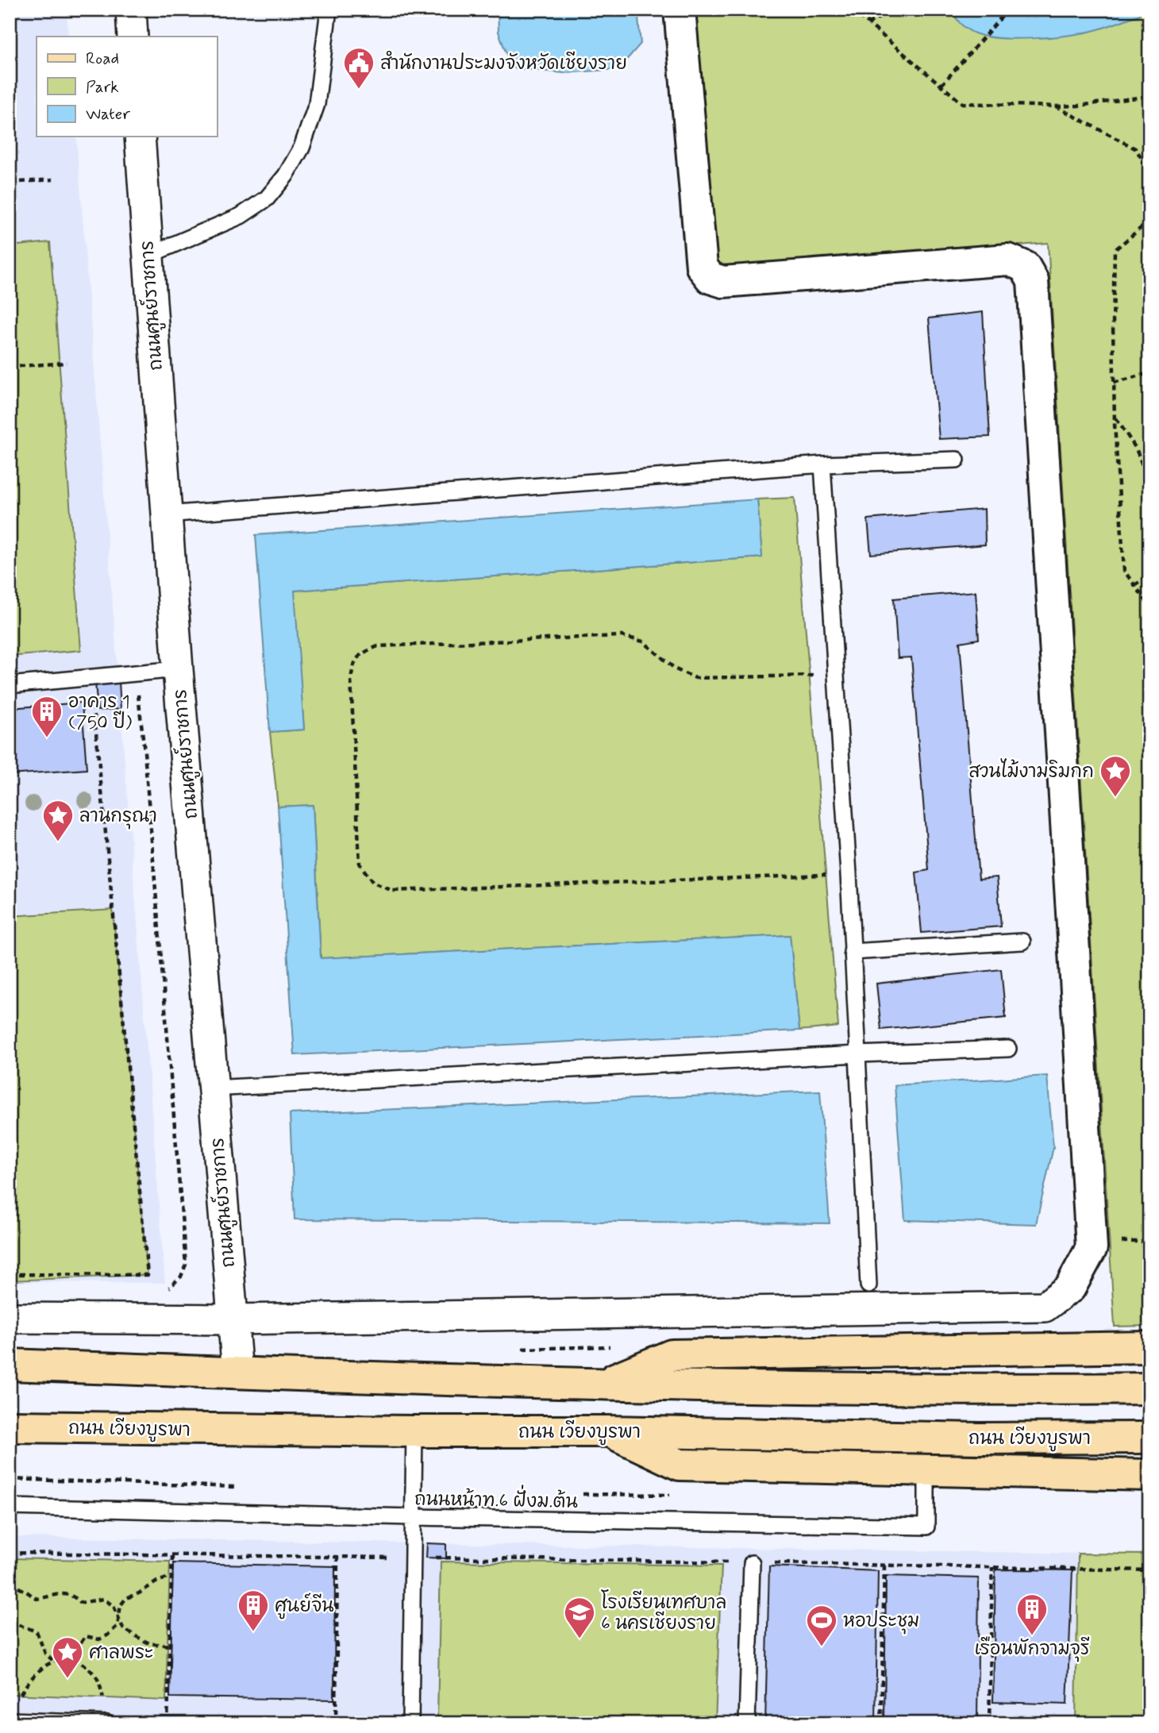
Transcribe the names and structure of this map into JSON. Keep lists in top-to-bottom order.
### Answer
{
  "streets": {
    "main road": ["ถนน เวียงบูรพา"],
    "street": ["ถนนศูนย์ราชการ"],
    "lane": ["ถนนหน้าท.6 ฝั่งม.ต้น"]
  },
  "places": {
    "public building": ["สำนักงานประมงจังหวัดเชียงราย"],
    "building": ["อาคาร 1 (750 ปี)", "ศูนย์จีน", "เรือนพักจามจุรี"],
    "place": ["สวนไม้งามริมกก", "ลานกรุณา", "ศาลพระ"],
    "school or university": ["โรงเรียนเทศบาล 6 นครเชียงราย"],
    "sports": ["หอประชุม"]
  },
  "legend": ["Road", "Park", "Water"]
}
